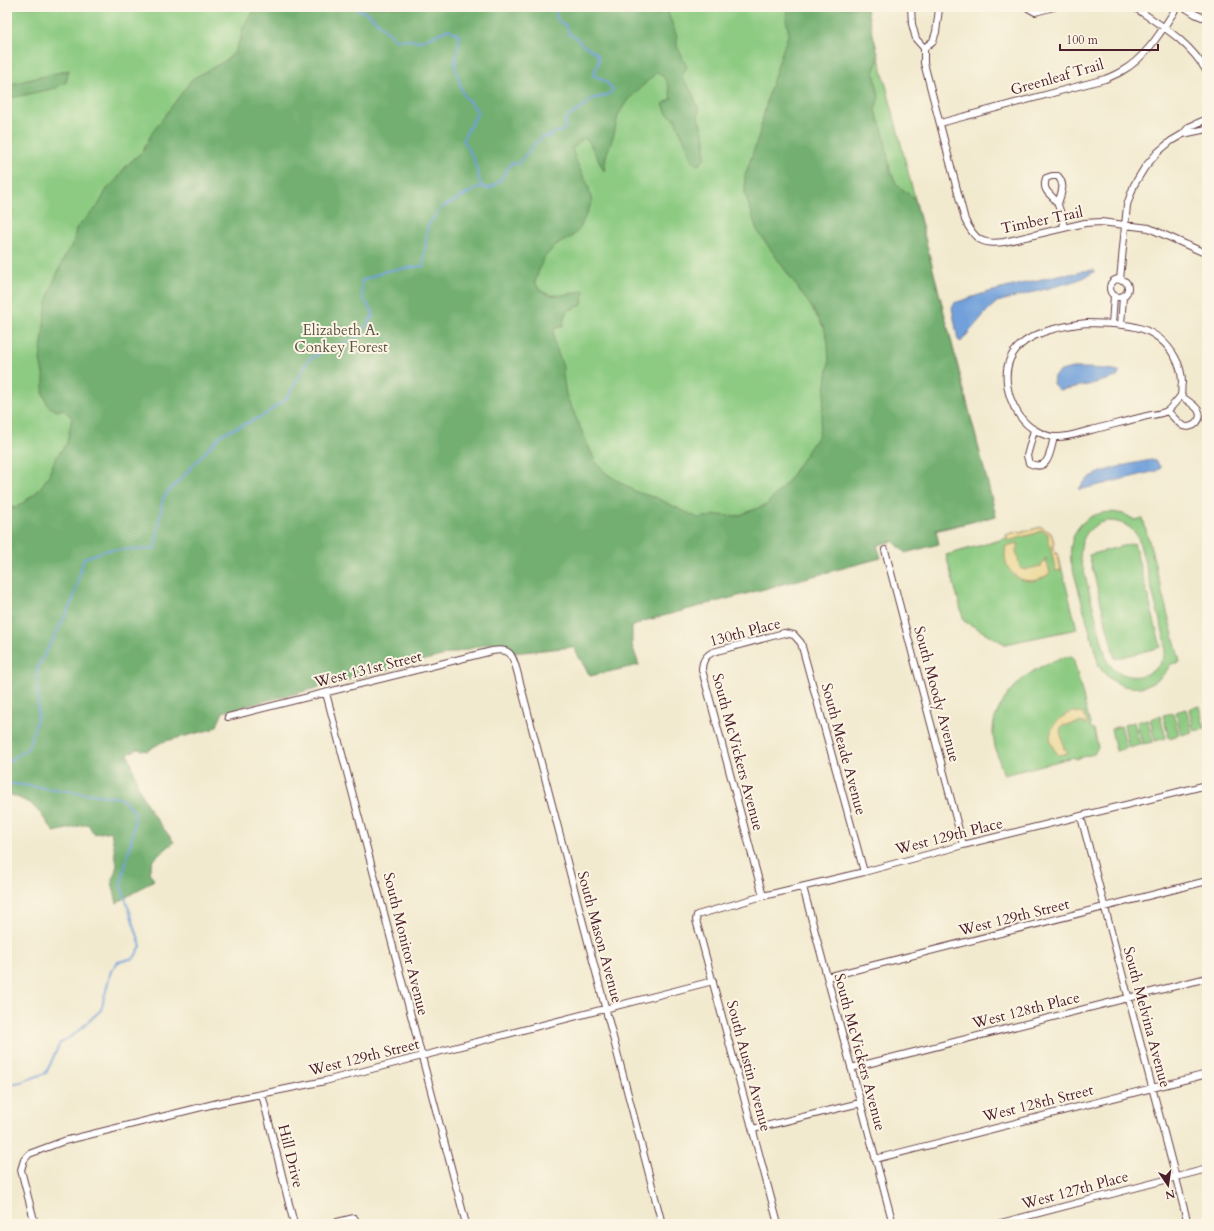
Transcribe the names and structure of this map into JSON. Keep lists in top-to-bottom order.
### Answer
{
  "streets": {
    "street": [
      "Greenleaf Trail",
      "Timber Trail",
      "130th Place",
      "West 131st Street",
      "South Moody Avenue",
      "South Meade Avenue",
      "South McVickers Avenue",
      "West 129th Place",
      "West 129th Street",
      "South Mason Avenue",
      "South Monitor Avenue",
      "West 128th Place",
      "South Melvina Avenue",
      "South Austin Avenue",
      "West 128th Street",
      "Hill Drive",
      "West 127th Place"
    ]
  },
  "crossings": [
    ["Greenleaf Trail", "Timber Trail"],
    ["130th Place", "South Meade Avenue"],
    ["130th Place", "South McVickers Avenue"],
    ["West 131st Street", "South Mason Avenue"],
    ["West 131st Street", "South Monitor Avenue"],
    ["South Moody Avenue", "West 129th Place"],
    ["South Meade Avenue", "West 129th Place"],
    ["South McVickers Avenue", "West 129th Place"],
    ["South McVickers Avenue", "West 129th Street"],
    ["South McVickers Avenue", "West 128th Place"],
    ["South McVickers Avenue", "West 128th Street"],
    ["West 129th Place", "South Melvina Avenue"],
    ["West 129th Place", "South Austin Avenue"],
    ["West 129th Street", "South Mason Avenue"],
    ["West 129th Street", "South Monitor Avenue"],
    ["West 129th Street", "South Melvina Avenue"],
    ["West 129th Street", "South Austin Avenue"],
    ["West 129th Street", "Hill Drive"],
    ["West 128th Place", "South Melvina Avenue"],
    ["South Melvina Avenue", "West 128th Street"],
    ["South Melvina Avenue", "West 127th Place"]
  ],
  "parks": ["Elizabeth A. Conkey Forest"],
  "scale_bar": "100 m",
  "north": "bottom"
}
